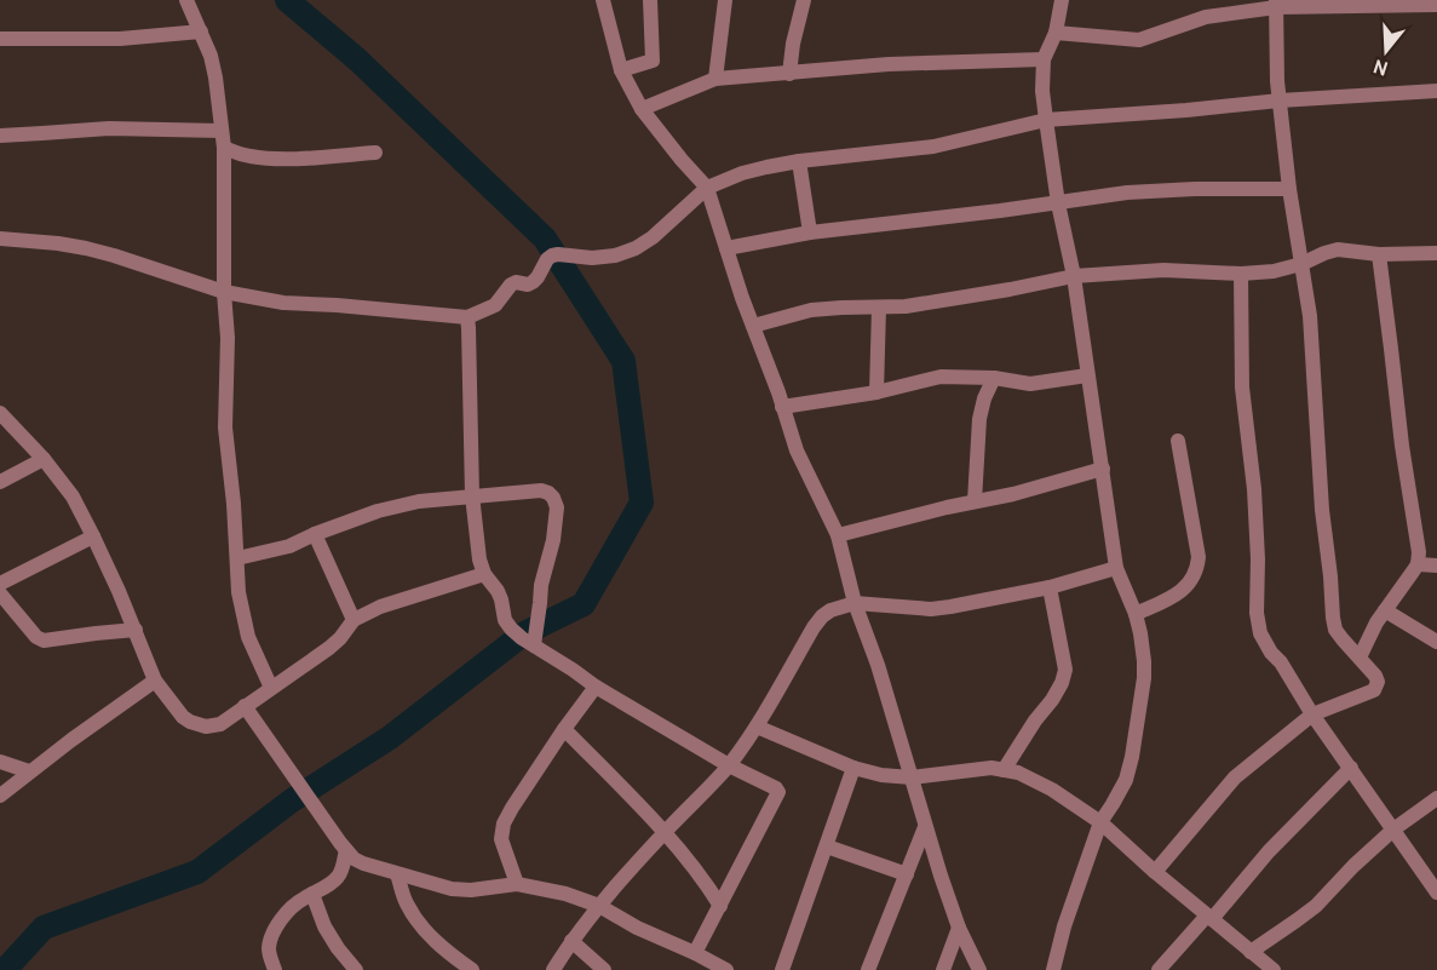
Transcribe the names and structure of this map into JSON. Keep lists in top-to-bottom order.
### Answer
{
  "north": "bottom"
}
